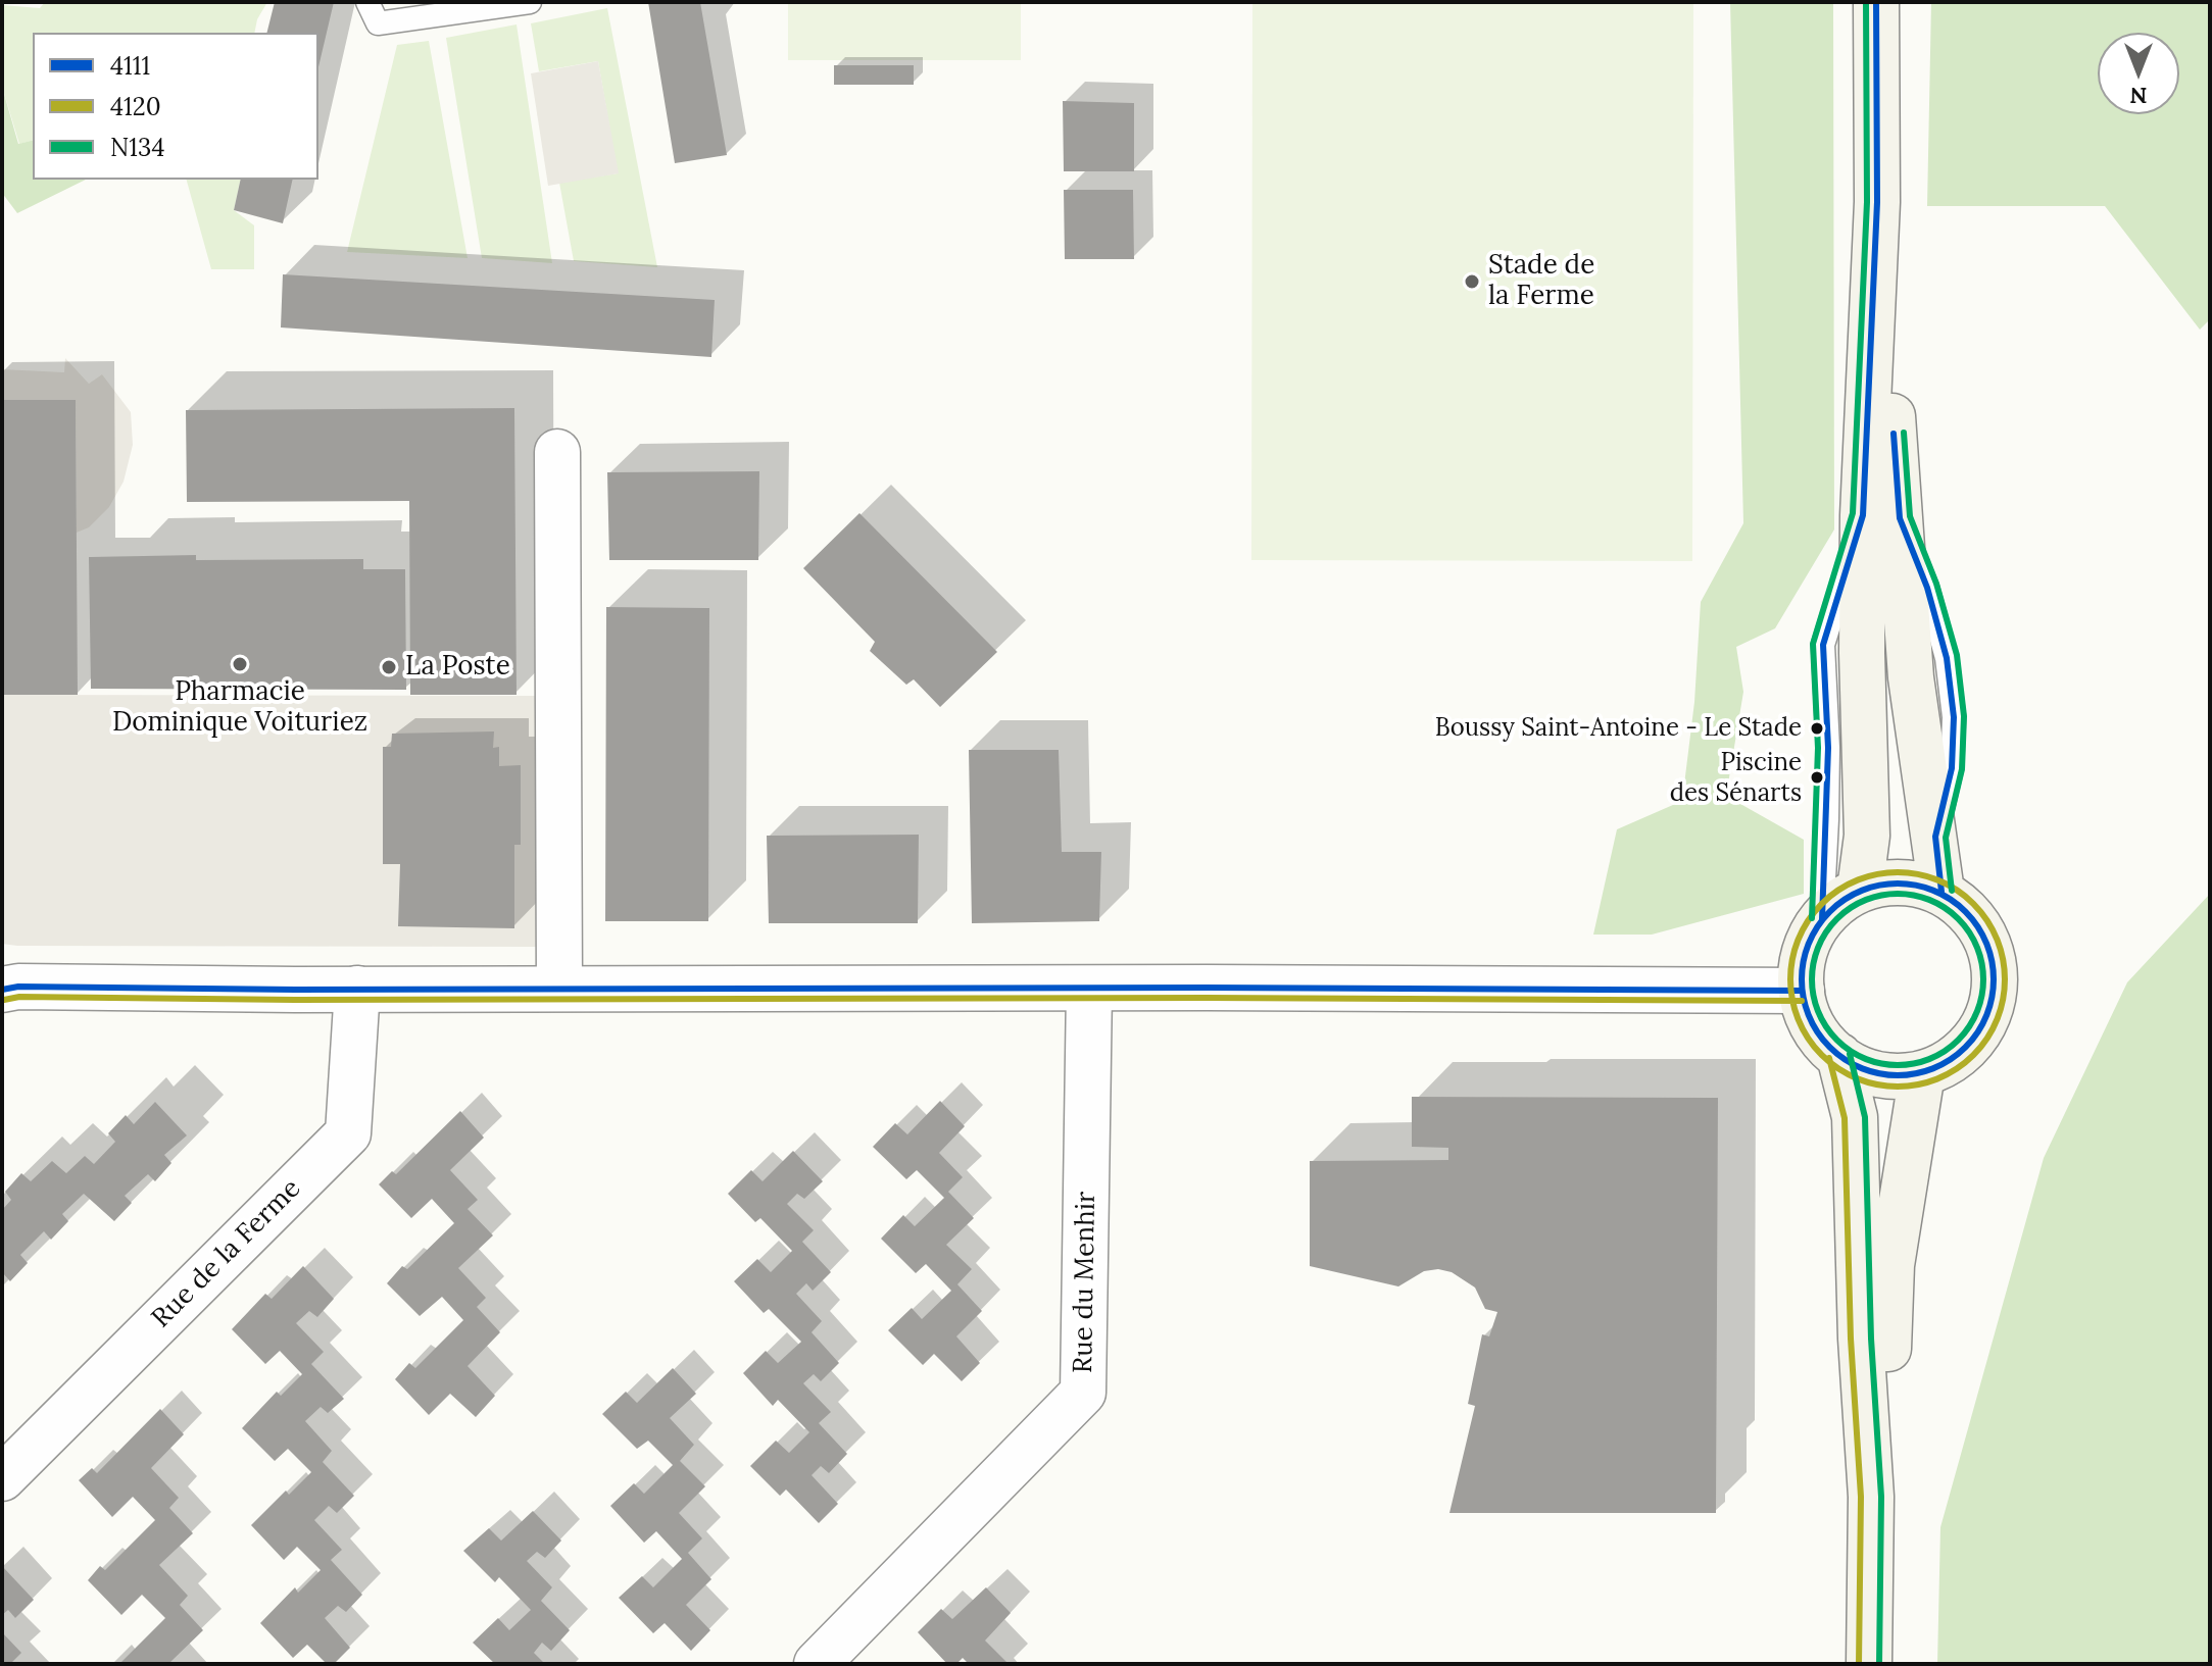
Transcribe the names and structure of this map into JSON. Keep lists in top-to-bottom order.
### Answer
{
  "streets": {
    "street": ["Rue de la Ferme", "Rue du Menhir"]
  },
  "places": [
    "Stade de la Ferme",
    "Pharmacie Dominique Voituriez",
    "La Poste",
    "Boussy Saint-Antoine - Le Stade",
    "Piscine des Sénarts"
  ],
  "lines": ["transit line 4111", "transit line N134", "transit line 4120"],
  "legend": ["4111", "4120", "N134"],
  "north": "bottom"
}
